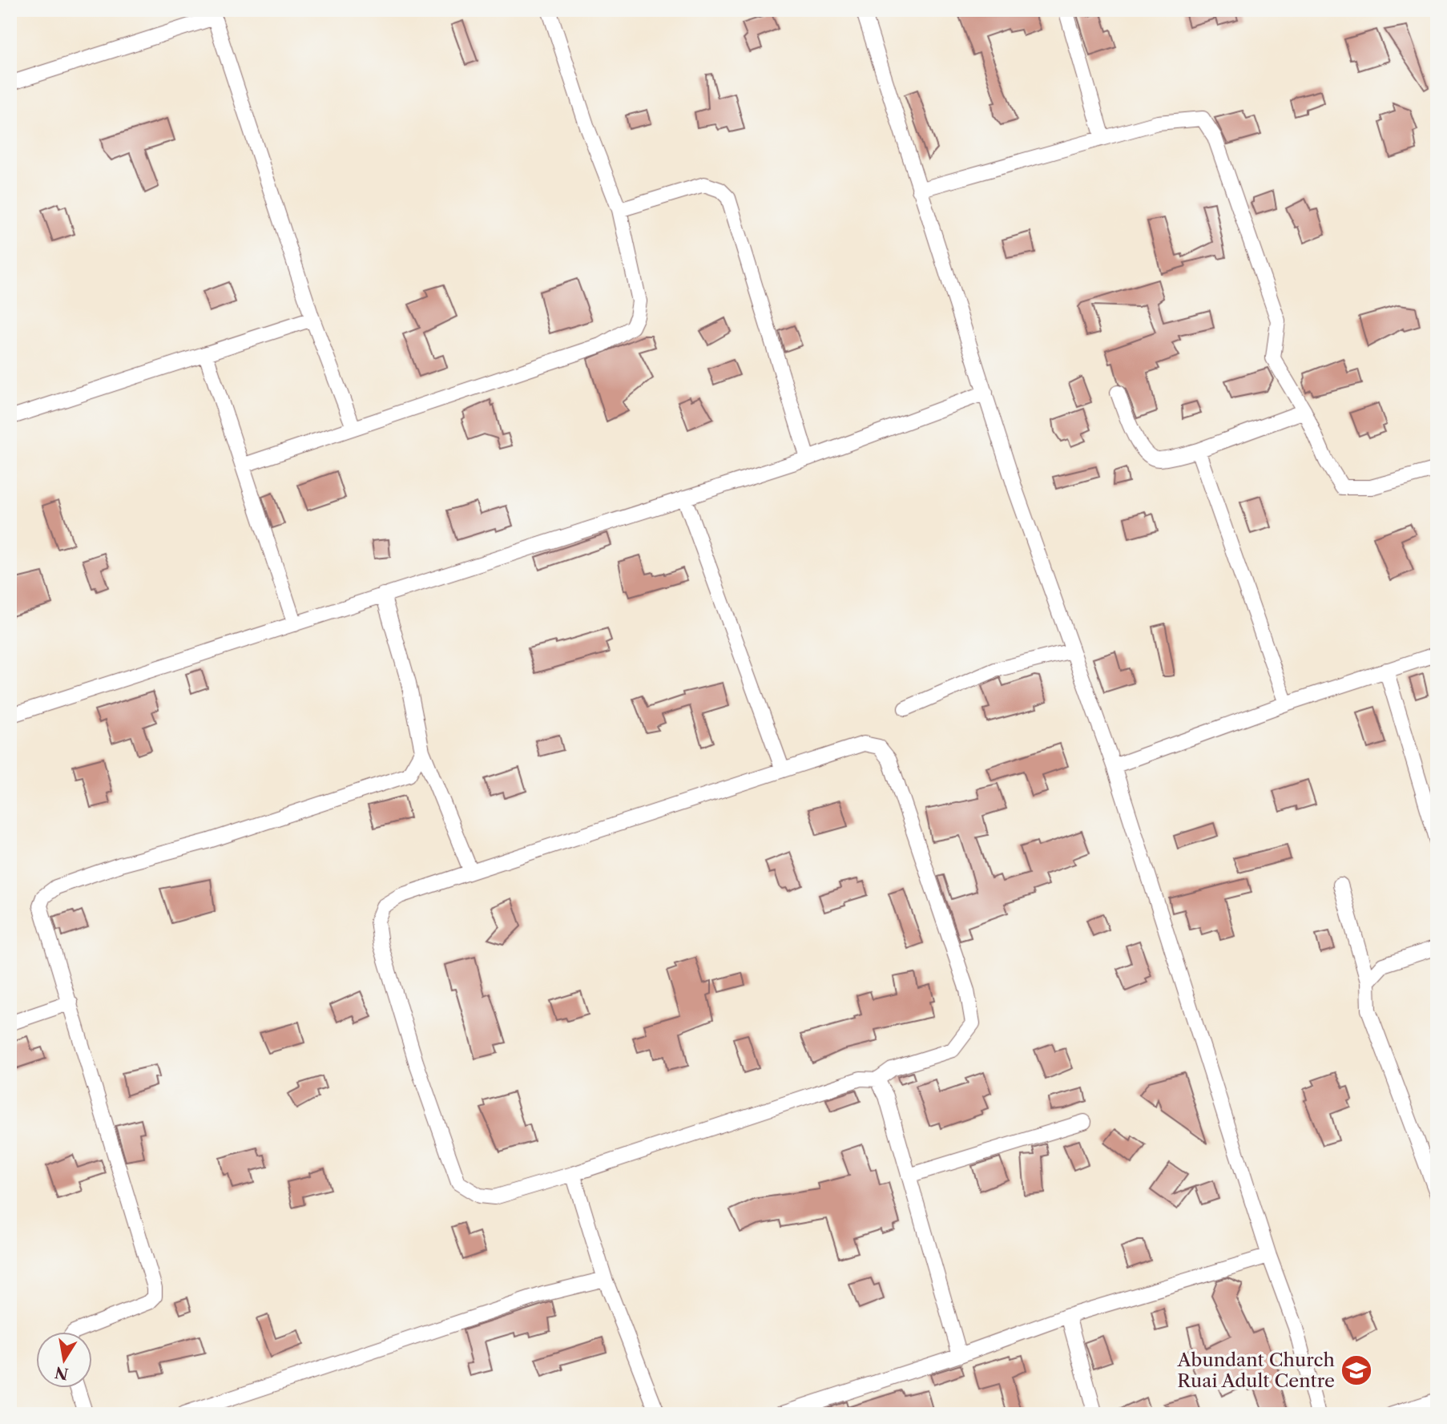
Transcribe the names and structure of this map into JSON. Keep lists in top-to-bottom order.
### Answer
{
  "places": {
    "school or university": ["Abundant Church Ruai Adult Centre"]
  },
  "north": "bottom"
}
